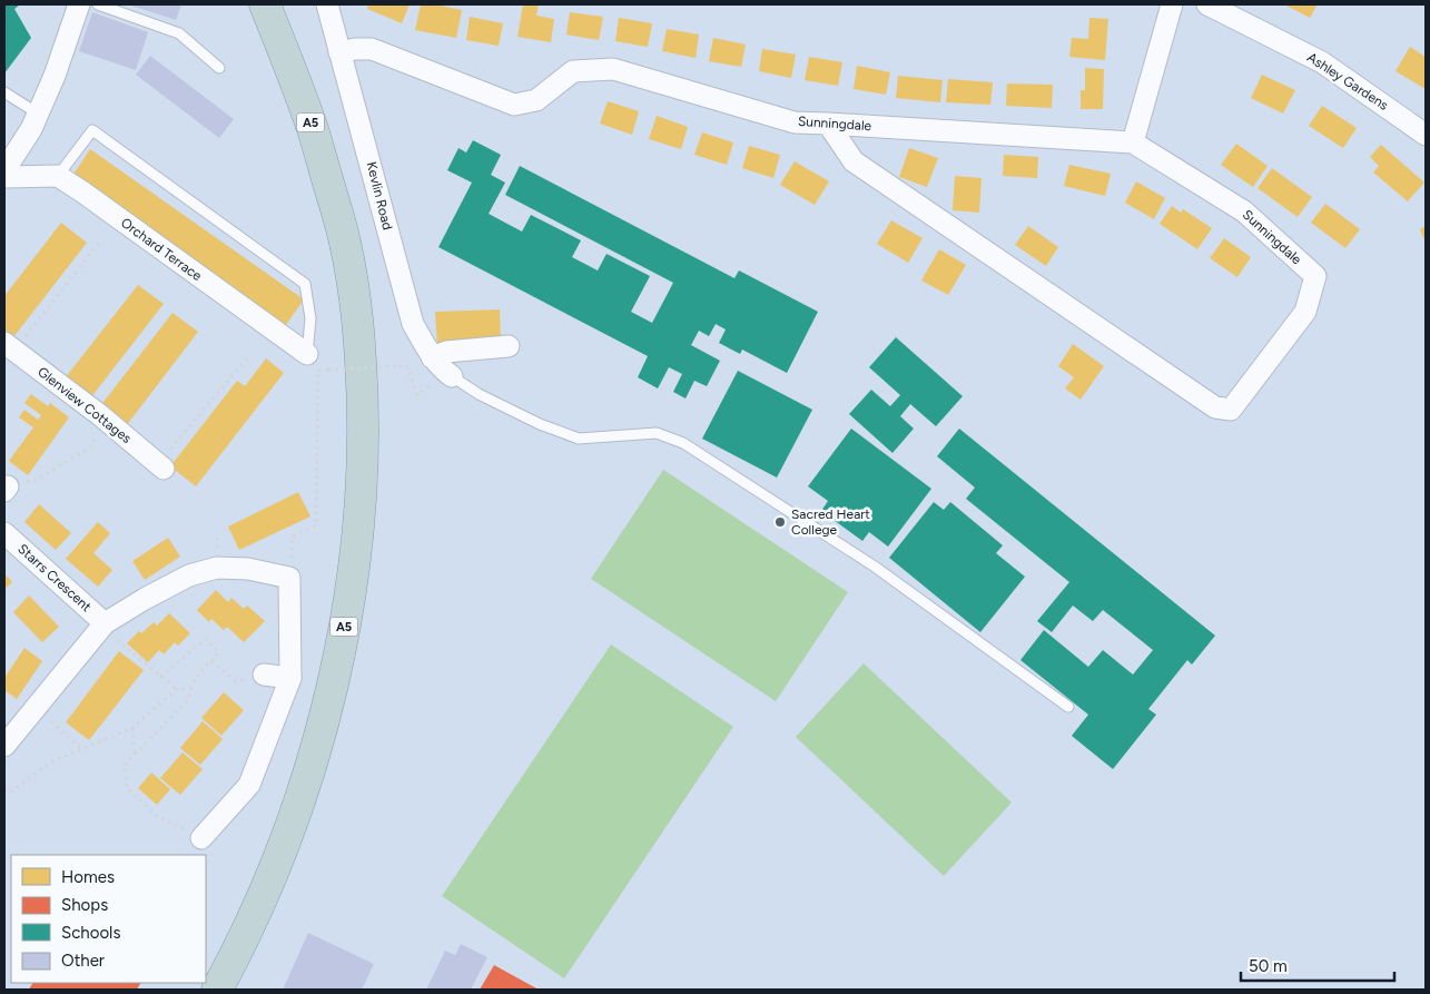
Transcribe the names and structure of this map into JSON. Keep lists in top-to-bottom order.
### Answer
{
  "streets": {
    "highway": ["A5"],
    "street": [
      "Ashley Gardens",
      "Sunningdale",
      "Kevlin Road",
      "Orchard Terrace",
      "Glenview Cottages",
      "Starrs Crescent"
    ]
  },
  "crossings": [
    ["Sunningdale", "Kevlin Road"]
  ],
  "places": ["Sacred Heart College"],
  "legend": [
    "Homes",
    "Shops",
    "Schools",
    "Other"
  ],
  "scale_bar": "50 m"
}
